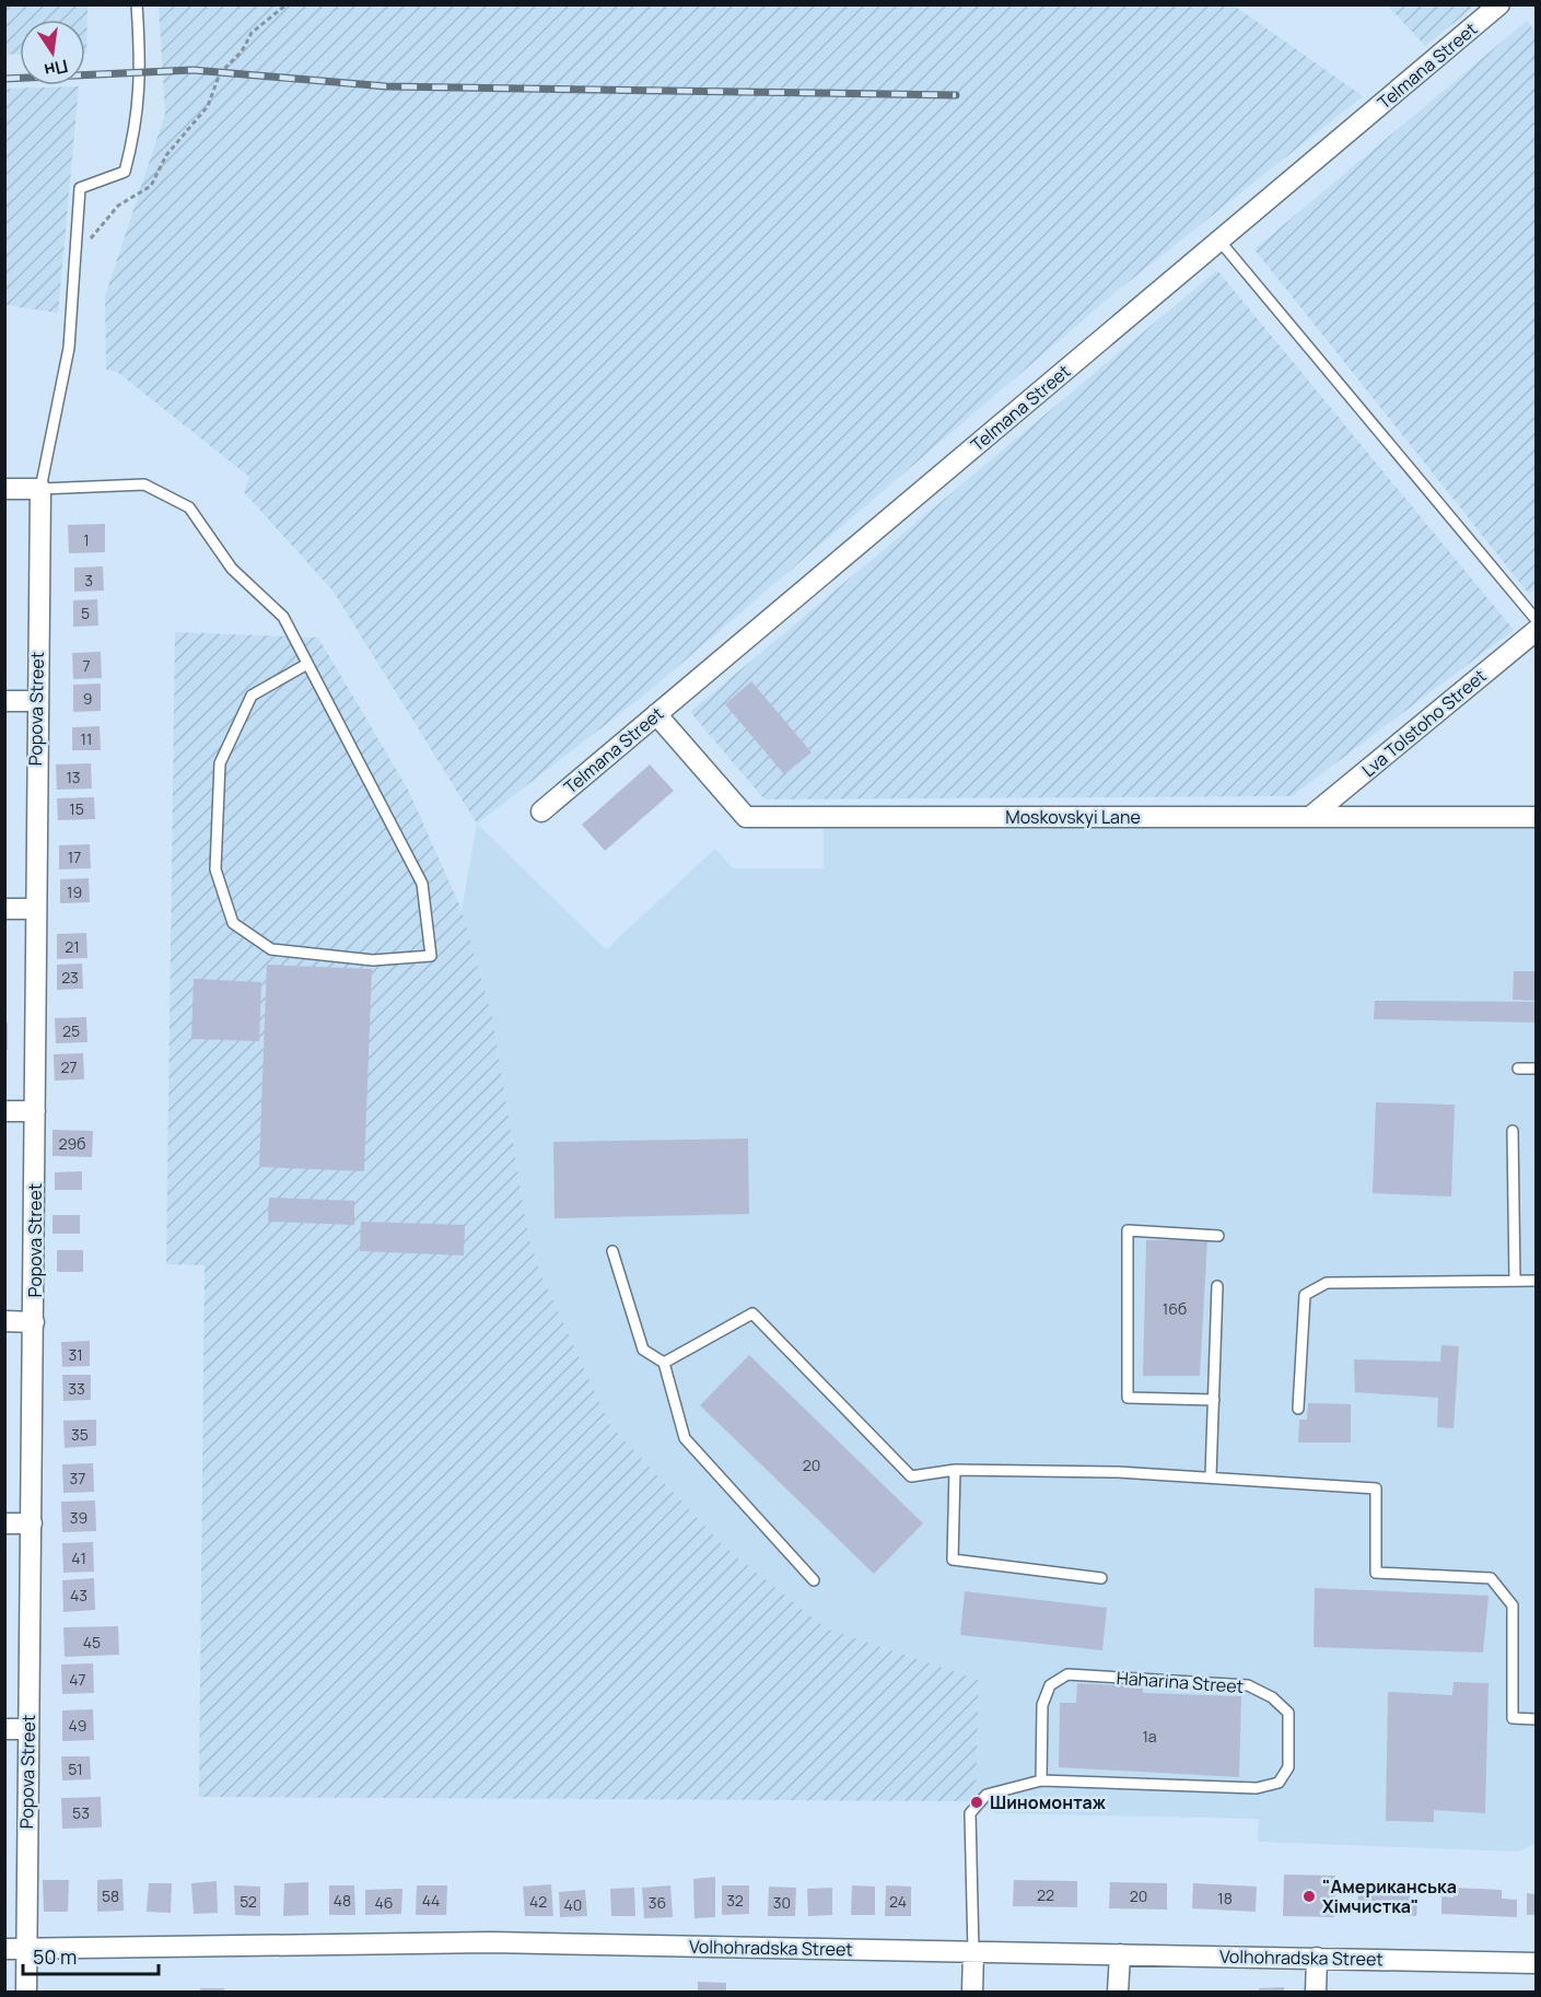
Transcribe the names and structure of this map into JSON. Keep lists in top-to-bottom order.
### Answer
{
  "streets": {
    "street": [
      "Telmana Street",
      "Popova Street",
      "Lva Tolstoho Street",
      "Moskovskyi Lane",
      "Haharina Street",
      "Volhohradska Street"
    ]
  },
  "crossings": [
    ["Telmana Street", "Moskovskyi Lane"],
    ["Popova Street", "Volhohradska Street"],
    ["Lva Tolstoho Street", "Moskovskyi Lane"],
    ["Haharina Street", "Volhohradska Street"]
  ],
  "places": ["Шиномонтаж", "\"Американська Хімчистка\""],
  "house_numbers": [
    "1",
    "3",
    "5",
    "7",
    "9",
    "11",
    "13",
    "15",
    "17",
    "19",
    "21",
    "23",
    "25",
    "27",
    "29б",
    "16б",
    "31",
    "33",
    "35",
    "20",
    "37",
    "39",
    "41",
    "43",
    "45",
    "47",
    "49",
    "1а",
    "51",
    "53",
    "22",
    "58",
    "20",
    "18",
    "48",
    "44",
    "32",
    "52",
    "42",
    "24",
    "46",
    "36",
    "30",
    "40"
  ],
  "scale_bar": "50 m",
  "north": "bottom"
}
